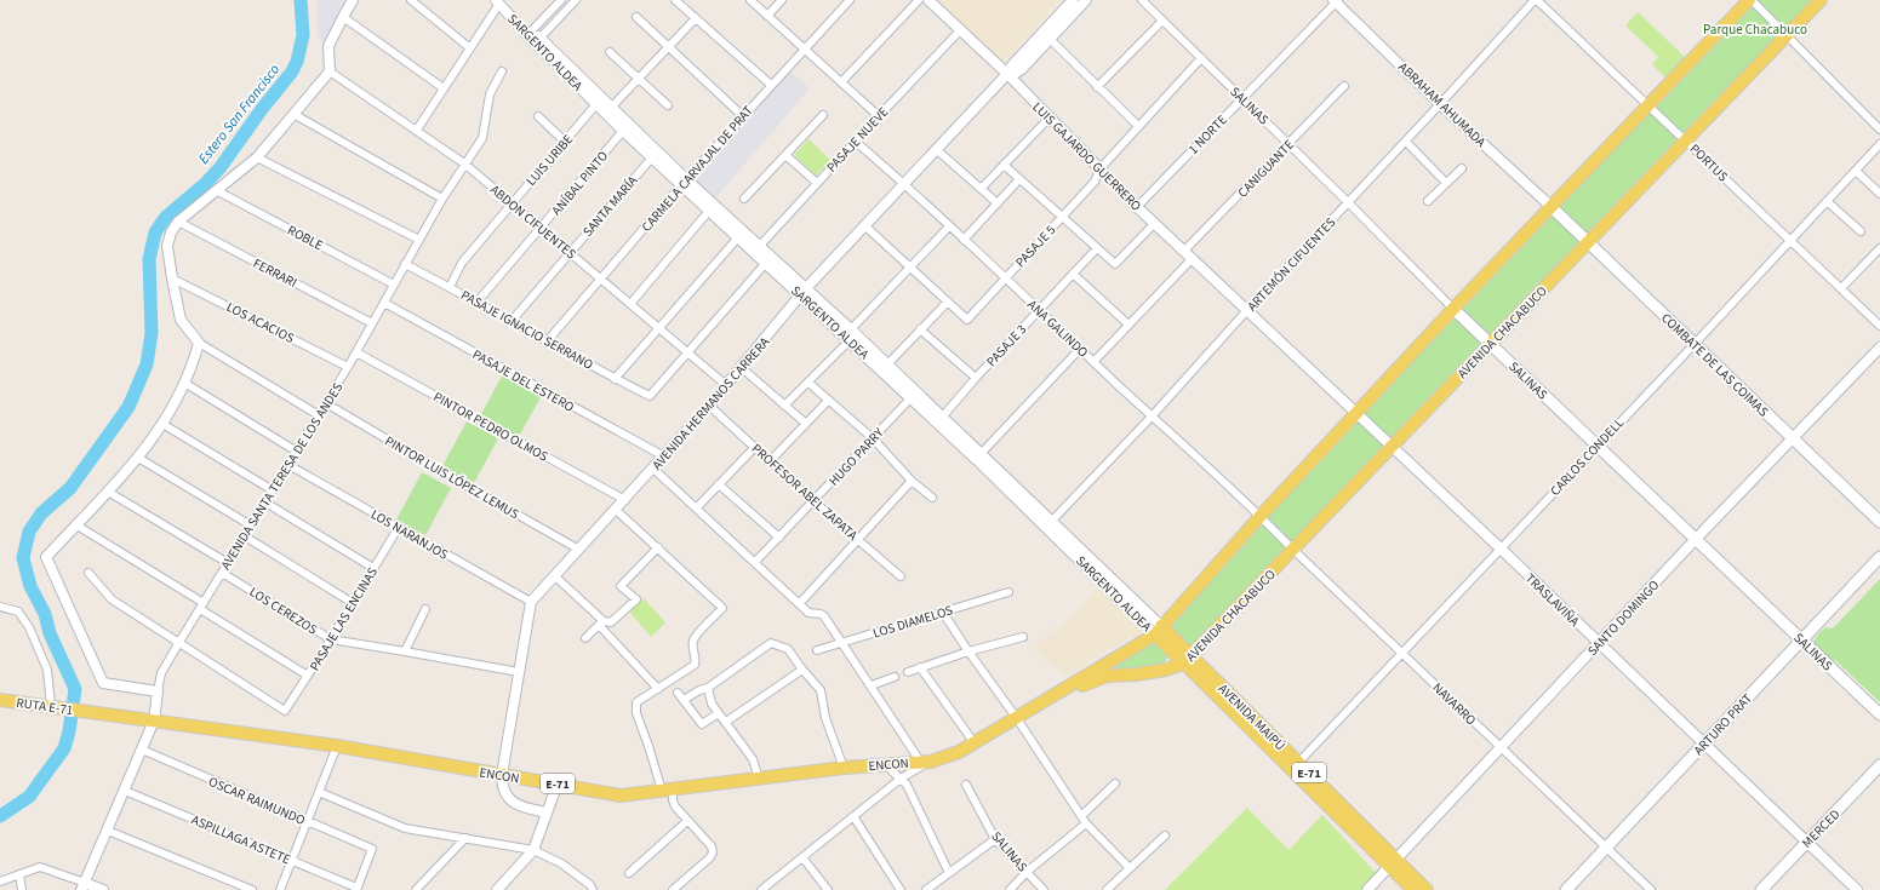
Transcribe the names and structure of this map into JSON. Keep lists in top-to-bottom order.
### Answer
{
  "streets": {
    "main road": [
      "SALINAS",
      "AVENIDA CHACABUCO",
      "COMBATE DE LAS COIMAS",
      "RUTA E-71",
      "AVENIDA MAIPÚ",
      "ARTURO PRAT",
      "ENCON",
      "E-71",
      "MERCED"
    ],
    "street": [
      "SARGENTO ALDEA",
      "ABRAHAM AHUMADA",
      "1 NORTE",
      "PASAJE NUEVE",
      "LUIS GAJARDO GUERRERO",
      "LUIS URIBE",
      "PORTUS",
      "CARMELA CARVAJAL DE PRAT",
      "CANIGUANTE",
      "ANÍBAL PINTO",
      "SANTA MARÍA",
      "ABDON CIFUENTES",
      "ROBLE",
      "PASAJE 5",
      "ARTEMÓN CIFUENTES",
      "FERRARI",
      "LOS ACACIOS",
      "ANA GALINDO",
      "PASAJE IGNACIO SERRANO",
      "PASAJE 3",
      "PASAJE DEL ESTERO",
      "AVENIDA HERMANOS CARRERA",
      "PINTOR PEDRO OLMOS",
      "HUGO PARRY",
      "CARLOS CONDELL",
      "AVENIDA SANTA TERESA DE LOS ANDES",
      "PINTOR LUIS LÓPEZ LEMUS",
      "PROFESOR ABEL ZAPATA",
      "LOS NARANJOS",
      "TRASLAVIÑA",
      "LOS CEREZOS",
      "SANTO DOMINGO",
      "PASAJE LAS ENCINAS",
      "LOS DIAMELOS",
      "NAVARRO",
      "OSCAR RAIMUNDO",
      "ASPILLAGA ASTETE"
    ]
  },
  "crossings": [
    ["SARGENTO ALDEA", "PASAJE NUEVE"],
    ["SARGENTO ALDEA", "LUIS URIBE"],
    ["SARGENTO ALDEA", "CARMELA CARVAJAL DE PRAT"],
    ["SARGENTO ALDEA", "ANÍBAL PINTO"],
    ["SARGENTO ALDEA", "SANTA MARÍA"],
    ["SARGENTO ALDEA", "ARTEMÓN CIFUENTES"],
    ["SARGENTO ALDEA", "PASAJE 3"],
    ["SARGENTO ALDEA", "AVENIDA HERMANOS CARRERA"],
    ["SARGENTO ALDEA", "HUGO PARRY"],
    ["SARGENTO ALDEA", "AVENIDA MAIPÚ"],
    ["SARGENTO ALDEA", "ENCON"],
    ["ABRAHAM AHUMADA", "1 NORTE"],
    ["ABRAHAM AHUMADA", "ARTEMÓN CIFUENTES"],
    ["ABRAHAM AHUMADA", "COMBATE DE LAS COIMAS"],
    ["SALINAS", "1 NORTE"],
    ["SALINAS", "CANIGUANTE"],
    ["SALINAS", "PASAJE 5"],
    ["SALINAS", "ARTEMÓN CIFUENTES"],
    ["SALINAS", "AVENIDA CHACABUCO"],
    ["SALINAS", "CARLOS CONDELL"],
    ["SALINAS", "SANTO DOMINGO"],
    ["SALINAS", "ARTURO PRAT"],
    ["1 NORTE", "LUIS GAJARDO GUERRERO"],
    ["PASAJE NUEVE", "LUIS GAJARDO GUERRERO"],
    ["PASAJE NUEVE", "ANA GALINDO"],
    ["LUIS GAJARDO GUERRERO", "CANIGUANTE"],
    ["LUIS GAJARDO GUERRERO", "PASAJE 5"],
    ["LUIS GAJARDO GUERRERO", "ARTEMÓN CIFUENTES"],
    ["LUIS GAJARDO GUERRERO", "AVENIDA HERMANOS CARRERA"],
    ["LUIS GAJARDO GUERRERO", "TRASLAVIÑA"],
    ["LUIS URIBE", "ABDON CIFUENTES"],
    ["LUIS URIBE", "PASAJE IGNACIO SERRANO"],
    ["PORTUS", "ARTEMÓN CIFUENTES"],
    ["PORTUS", "AVENIDA CHACABUCO"],
    ["PORTUS", "CARLOS CONDELL"],
    ["CARMELA CARVAJAL DE PRAT", "ABDON CIFUENTES"],
    ["CARMELA CARVAJAL DE PRAT", "PASAJE IGNACIO SERRANO"],
    ["ANÍBAL PINTO", "ABDON CIFUENTES"],
    ["ANÍBAL PINTO", "PASAJE IGNACIO SERRANO"],
    ["SANTA MARÍA", "ABDON CIFUENTES"],
    ["SANTA MARÍA", "PASAJE IGNACIO SERRANO"],
    ["ABDON CIFUENTES", "PASAJE IGNACIO SERRANO"],
    ["ABDON CIFUENTES", "AVENIDA HERMANOS CARRERA"],
    ["ABDON CIFUENTES", "AVENIDA SANTA TERESA DE LOS ANDES"],
    ["ROBLE", "AVENIDA SANTA TERESA DE LOS ANDES"],
    ["PASAJE 5", "ANA GALINDO"],
    ["ARTEMÓN CIFUENTES", "ANA GALINDO"],
    ["ARTEMÓN CIFUENTES", "TRASLAVIÑA"],
    ["FERRARI", "AVENIDA SANTA TERESA DE LOS ANDES"],
    ["LOS ACACIOS", "AVENIDA SANTA TERESA DE LOS ANDES"],
    ["ANA GALINDO", "PASAJE 3"],
    ["ANA GALINDO", "AVENIDA HERMANOS CARRERA"],
    ["ANA GALINDO", "NAVARRO"],
    ["PASAJE IGNACIO SERRANO", "AVENIDA SANTA TERESA DE LOS ANDES"],
    ["AVENIDA CHACABUCO", "COMBATE DE LAS COIMAS"],
    ["AVENIDA CHACABUCO", "TRASLAVIÑA"],
    ["AVENIDA CHACABUCO", "NAVARRO"],
    ["AVENIDA CHACABUCO", "AVENIDA MAIPÚ"],
    ["AVENIDA CHACABUCO", "ENCON"],
    ["COMBATE DE LAS COIMAS", "CARLOS CONDELL"],
    ["COMBATE DE LAS COIMAS", "SANTO DOMINGO"],
    ["PASAJE DEL ESTERO", "AVENIDA HERMANOS CARRERA"],
    ["PASAJE DEL ESTERO", "AVENIDA SANTA TERESA DE LOS ANDES"],
    ["AVENIDA HERMANOS CARRERA", "PINTOR PEDRO OLMOS"],
    ["AVENIDA HERMANOS CARRERA", "PINTOR LUIS LÓPEZ LEMUS"],
    ["AVENIDA HERMANOS CARRERA", "PROFESOR ABEL ZAPATA"],
    ["AVENIDA HERMANOS CARRERA", "LOS NARANJOS"],
    ["PINTOR PEDRO OLMOS", "AVENIDA SANTA TERESA DE LOS ANDES"],
    ["HUGO PARRY", "PROFESOR ABEL ZAPATA"],
    ["CARLOS CONDELL", "TRASLAVIÑA"],
    ["CARLOS CONDELL", "NAVARRO"],
    ["CARLOS CONDELL", "AVENIDA MAIPÚ"],
    ["AVENIDA SANTA TERESA DE LOS ANDES", "PINTOR LUIS LÓPEZ LEMUS"],
    ["AVENIDA SANTA TERESA DE LOS ANDES", "LOS NARANJOS"],
    ["AVENIDA SANTA TERESA DE LOS ANDES", "LOS CEREZOS"],
    ["AVENIDA SANTA TERESA DE LOS ANDES", "PASAJE LAS ENCINAS"],
    ["AVENIDA SANTA TERESA DE LOS ANDES", "ENCON"],
    ["AVENIDA SANTA TERESA DE LOS ANDES", "OSCAR RAIMUNDO"],
    ["AVENIDA SANTA TERESA DE LOS ANDES", "ASPILLAGA ASTETE"],
    ["LOS NARANJOS", "PASAJE LAS ENCINAS"],
    ["TRASLAVIÑA", "SANTO DOMINGO"],
    ["TRASLAVIÑA", "ARTURO PRAT"],
    ["TRASLAVIÑA", "MERCED"],
    ["LOS CEREZOS", "PASAJE LAS ENCINAS"],
    ["SANTO DOMINGO", "NAVARRO"],
    ["SANTO DOMINGO", "AVENIDA MAIPÚ"],
    ["NAVARRO", "ARTURO PRAT"],
    ["RUTA E-71", "ENCON"],
    ["AVENIDA MAIPÚ", "ENCON"],
    ["OSCAR RAIMUNDO", "ASPILLAGA ASTETE"]
  ],
  "water": ["Estero San Francisco"],
  "parks": ["Parque Chacabuco"]
}
